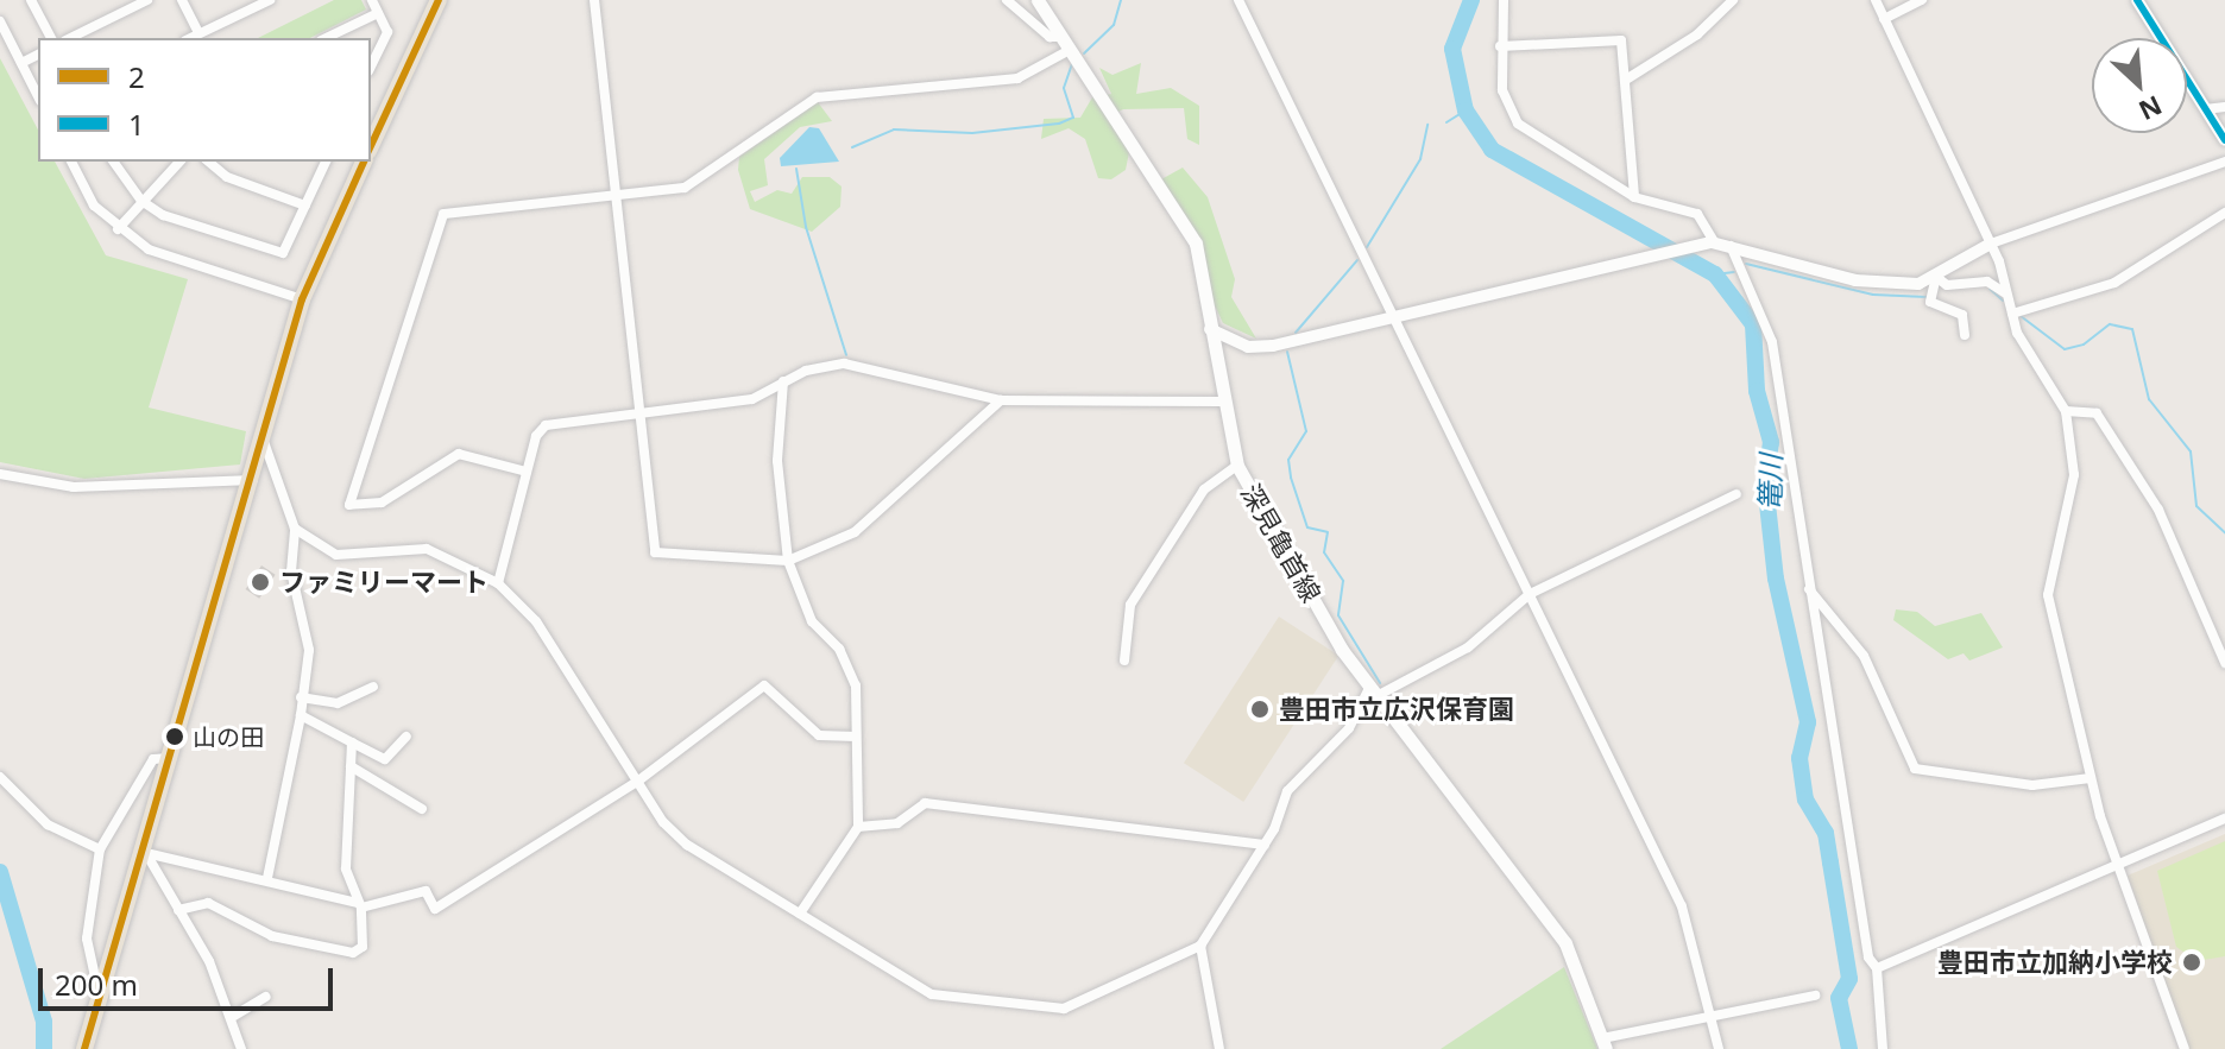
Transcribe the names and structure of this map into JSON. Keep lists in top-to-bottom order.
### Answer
{
  "streets": {
    "main road": ["深見亀首線"]
  },
  "water": ["篭川"],
  "places": [
    "ファミリーマート",
    "豊田市立広沢保育園",
    "山の田",
    "豊田市立加納小学校"
  ],
  "lines": ["transit line 2", "transit line 1"],
  "legend": ["2", "1"],
  "scale_bar": "200 m",
  "north": "bottom right"
}
